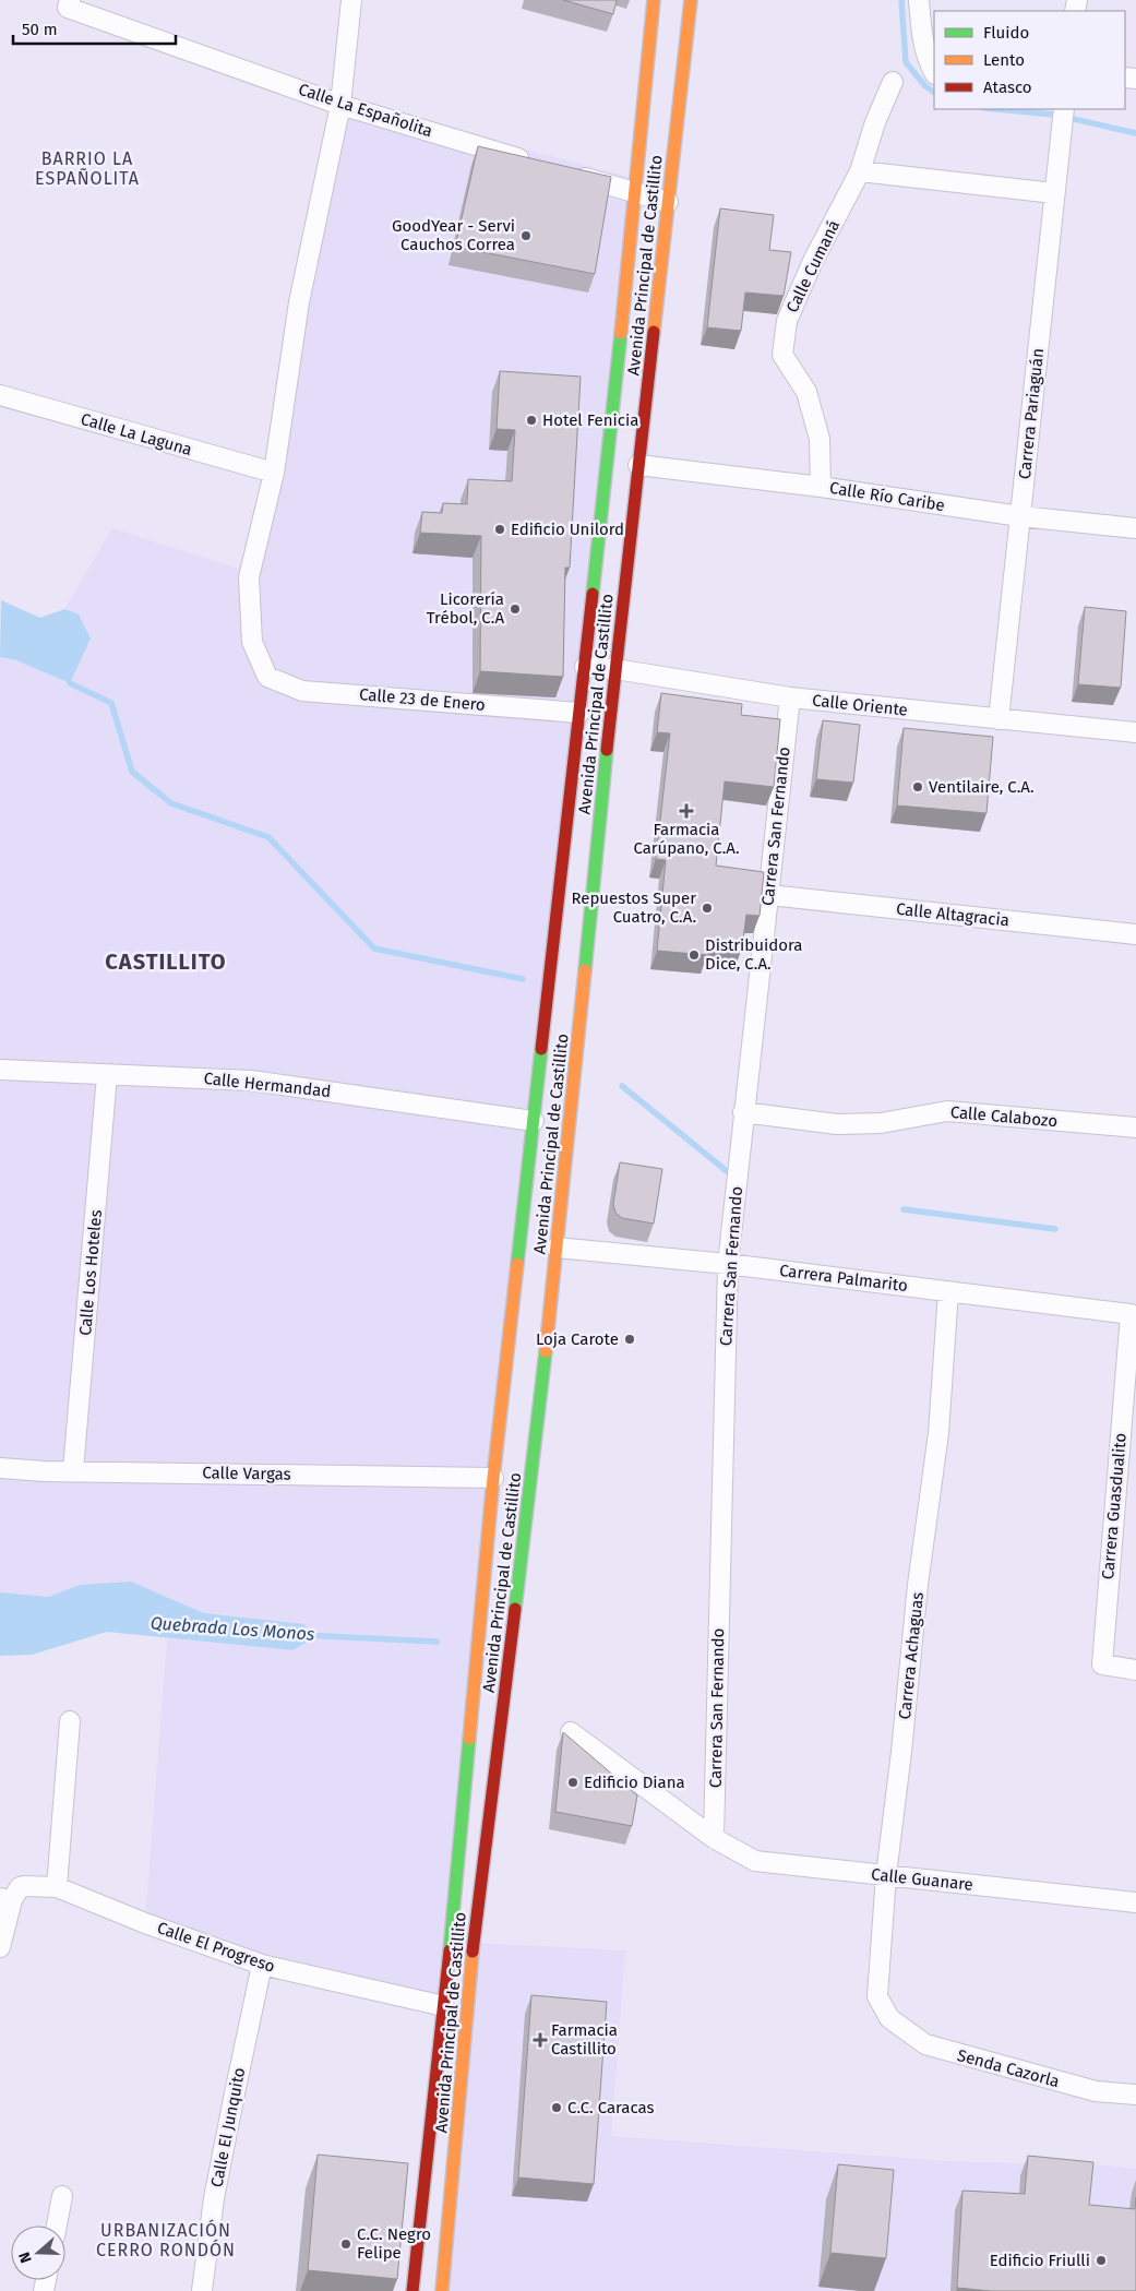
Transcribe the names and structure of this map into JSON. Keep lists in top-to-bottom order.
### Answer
{
  "streets": {
    "main road": ["Avenida Principal de Castillito"],
    "street": [
      "Calle La Españolita",
      "Calle Cumaná",
      "Carrera Pariaguán",
      "Calle La Laguna",
      "Calle Río Caribe",
      "Calle 23 de Enero",
      "Calle Oriente",
      "Carrera San Fernando",
      "Calle Altagracia",
      "Calle Hermandad",
      "Calle Calabozo",
      "Calle Los Hoteles",
      "Carrera Palmarito",
      "Calle Vargas",
      "Carrera Guasdualito",
      "Carrera Achaguas",
      "Calle Guanare",
      "Calle El Progreso",
      "Senda Cazorla",
      "Calle El Junquito"
    ]
  },
  "crossings": [
    ["Avenida Principal de Castillito", "Calle Río Caribe"],
    ["Avenida Principal de Castillito", "Calle 23 de Enero"],
    ["Avenida Principal de Castillito", "Calle Oriente"],
    ["Avenida Principal de Castillito", "Calle Hermandad"],
    ["Avenida Principal de Castillito", "Carrera Palmarito"],
    ["Avenida Principal de Castillito", "Calle Vargas"],
    ["Avenida Principal de Castillito", "Calle El Progreso"],
    ["Calle Cumaná", "Calle Río Caribe"],
    ["Carrera Pariaguán", "Calle Río Caribe"],
    ["Carrera Pariaguán", "Calle Oriente"],
    ["Calle La Laguna", "Calle 23 de Enero"],
    ["Calle Oriente", "Carrera San Fernando"],
    ["Carrera San Fernando", "Calle Altagracia"],
    ["Carrera San Fernando", "Calle Calabozo"],
    ["Carrera San Fernando", "Carrera Palmarito"],
    ["Carrera San Fernando", "Calle Guanare"],
    ["Calle Hermandad", "Calle Los Hoteles"],
    ["Calle Los Hoteles", "Calle Vargas"],
    ["Carrera Palmarito", "Carrera Guasdualito"],
    ["Carrera Palmarito", "Carrera Achaguas"],
    ["Carrera Achaguas", "Calle Guanare"],
    ["Carrera Achaguas", "Senda Cazorla"],
    ["Calle El Progreso", "Calle El Junquito"]
  ],
  "districts": ["BARRIO LA ESPAÑOLITA", "CASTILLITO", "URBANIZACIÓN CERRO RONDÓN"],
  "water": ["Quebrada Los Monos"],
  "places": {
    "other": [
      "GoodYear - Servi Cauchos Correa",
      "Hotel Fenicia",
      "Edificio Unilord",
      "Licorería Trébol, C.A",
      "Ventilaire, C.A.",
      "Repuestos Super Cuatro, C.A.",
      "Distribuidora Dice, C.A.",
      "Loja Carote",
      "Edificio Diana",
      "C.C. Caracas",
      "C.C. Negro Felipe",
      "Edificio Friulli"
    ],
    "health": ["Farmacia Carúpano, C.A.", "Farmacia Castillito"]
  },
  "legend": ["Fluido", "Lento", "Atasco"],
  "scale_bar": "50 m",
  "north": "left"
}
